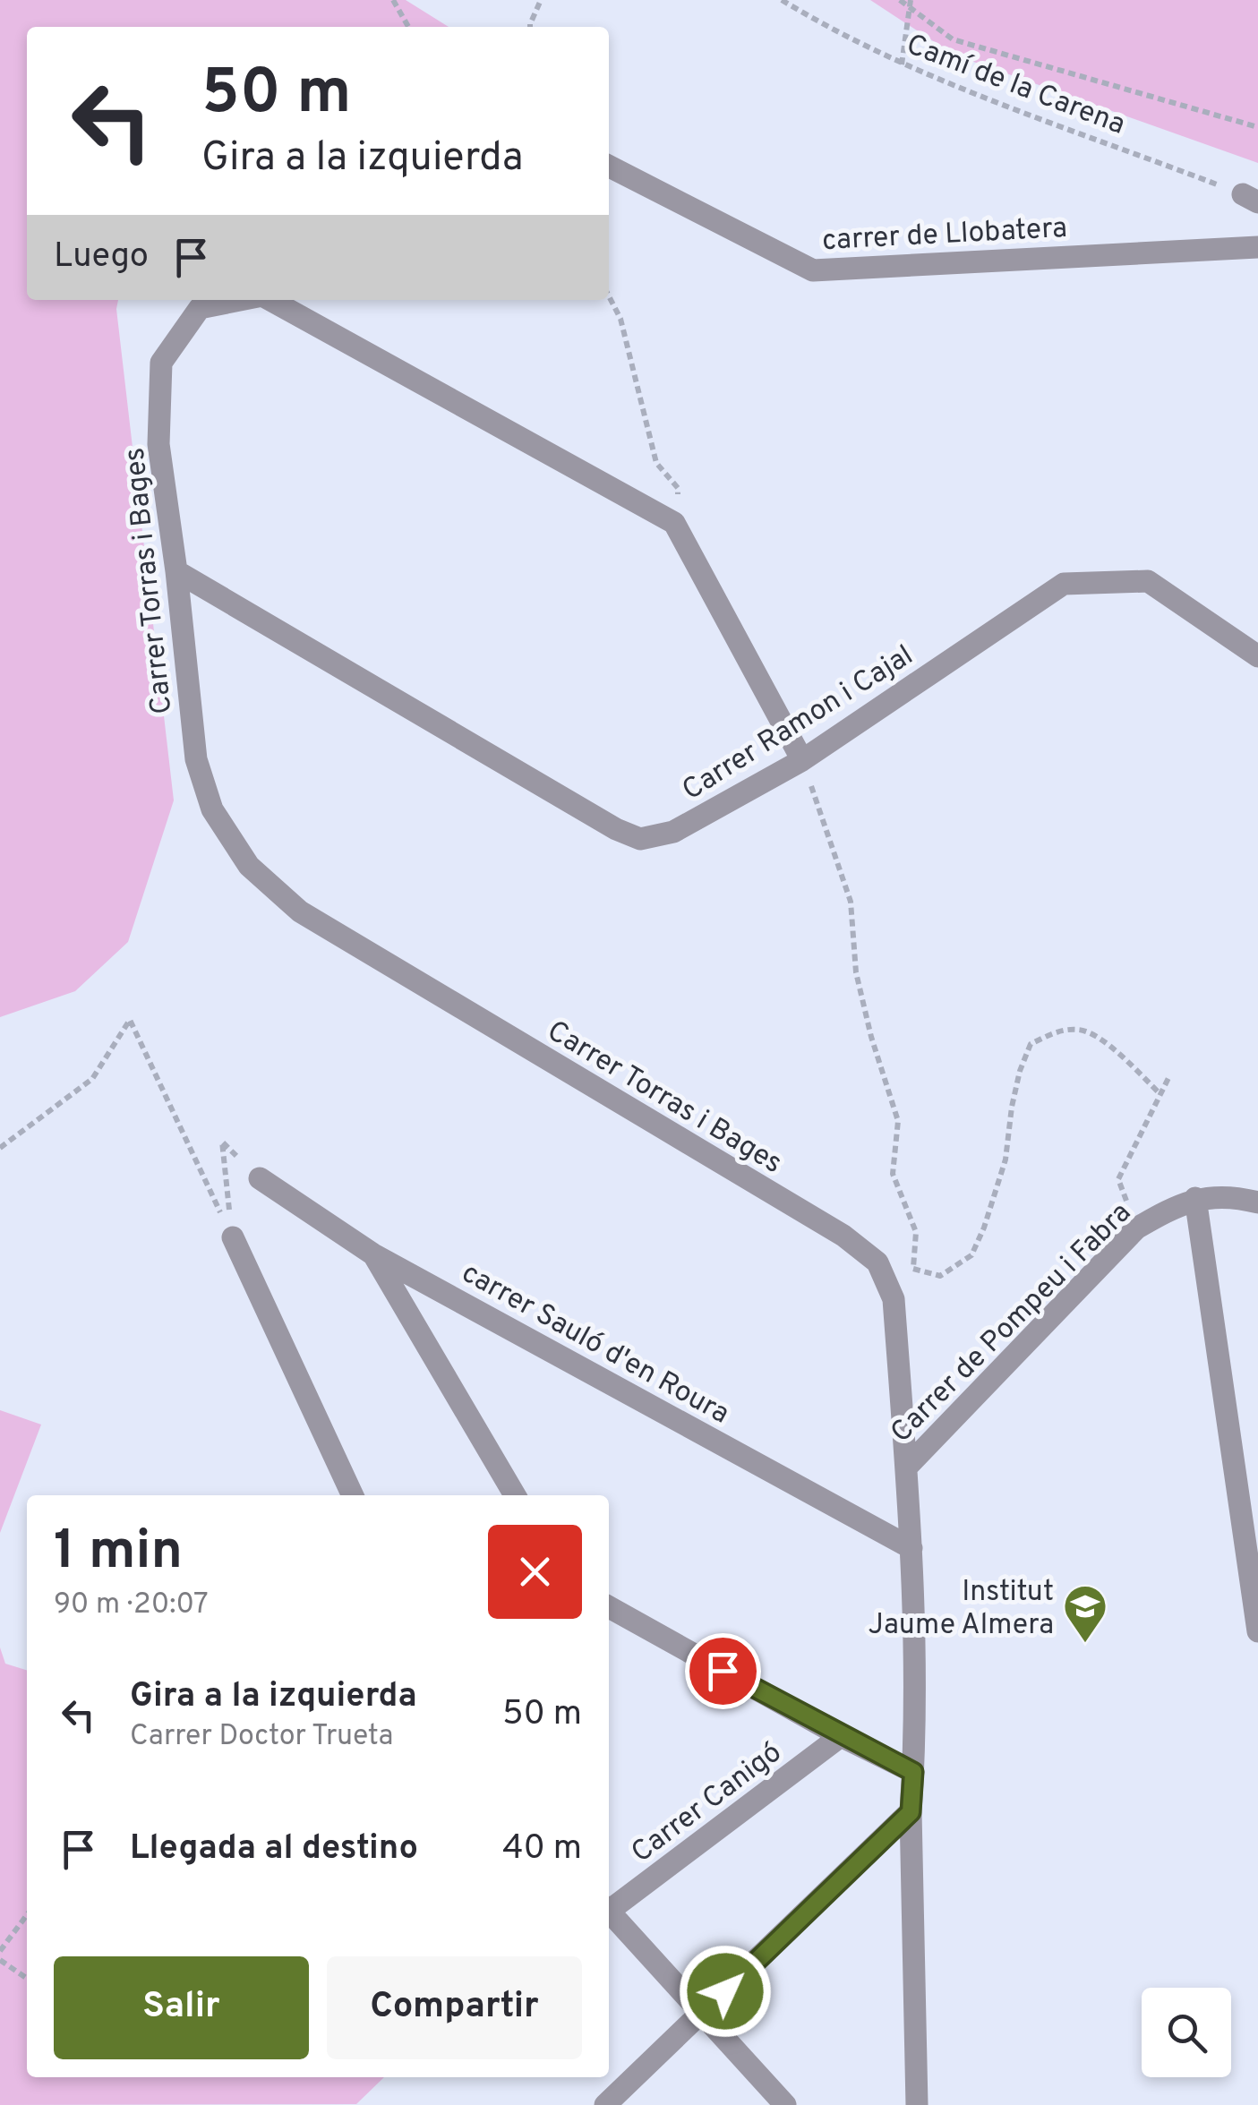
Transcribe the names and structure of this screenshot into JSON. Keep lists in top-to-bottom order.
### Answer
{
  "streets": {
    "street": [
      "carrer de Llobatera",
      "Carrer Torras i Bages",
      "Carrer Ramon i Cajal",
      "Carrer de Pompeu i Fabra",
      "carrer Sauló d'en Roura",
      "Carrer Canigó"
    ],
    "path": ["Camí de la Carena"]
  },
  "crossings": [
    ["Carrer Torras i Bages", "Carrer Ramon i Cajal"]
  ],
  "places": {
    "school or university": ["Institut Jaume Almera"]
  },
  "page": {
    "turn": ["50 m", "Gira a la izquierda"],
    "then": "Luego",
    "heading": ["1 min", "90 m · 20:07"],
    "list": [
      {
        "name": "Gira a la izquierda",
        "note": "Carrer Doctor Trueta",
        "value": "50 m"
      },
      {
        "name": "Llegada al destino",
        "value": "40 m"
      }
    ],
    "buttons": ["Salir", "Compartir"]
  }
}
